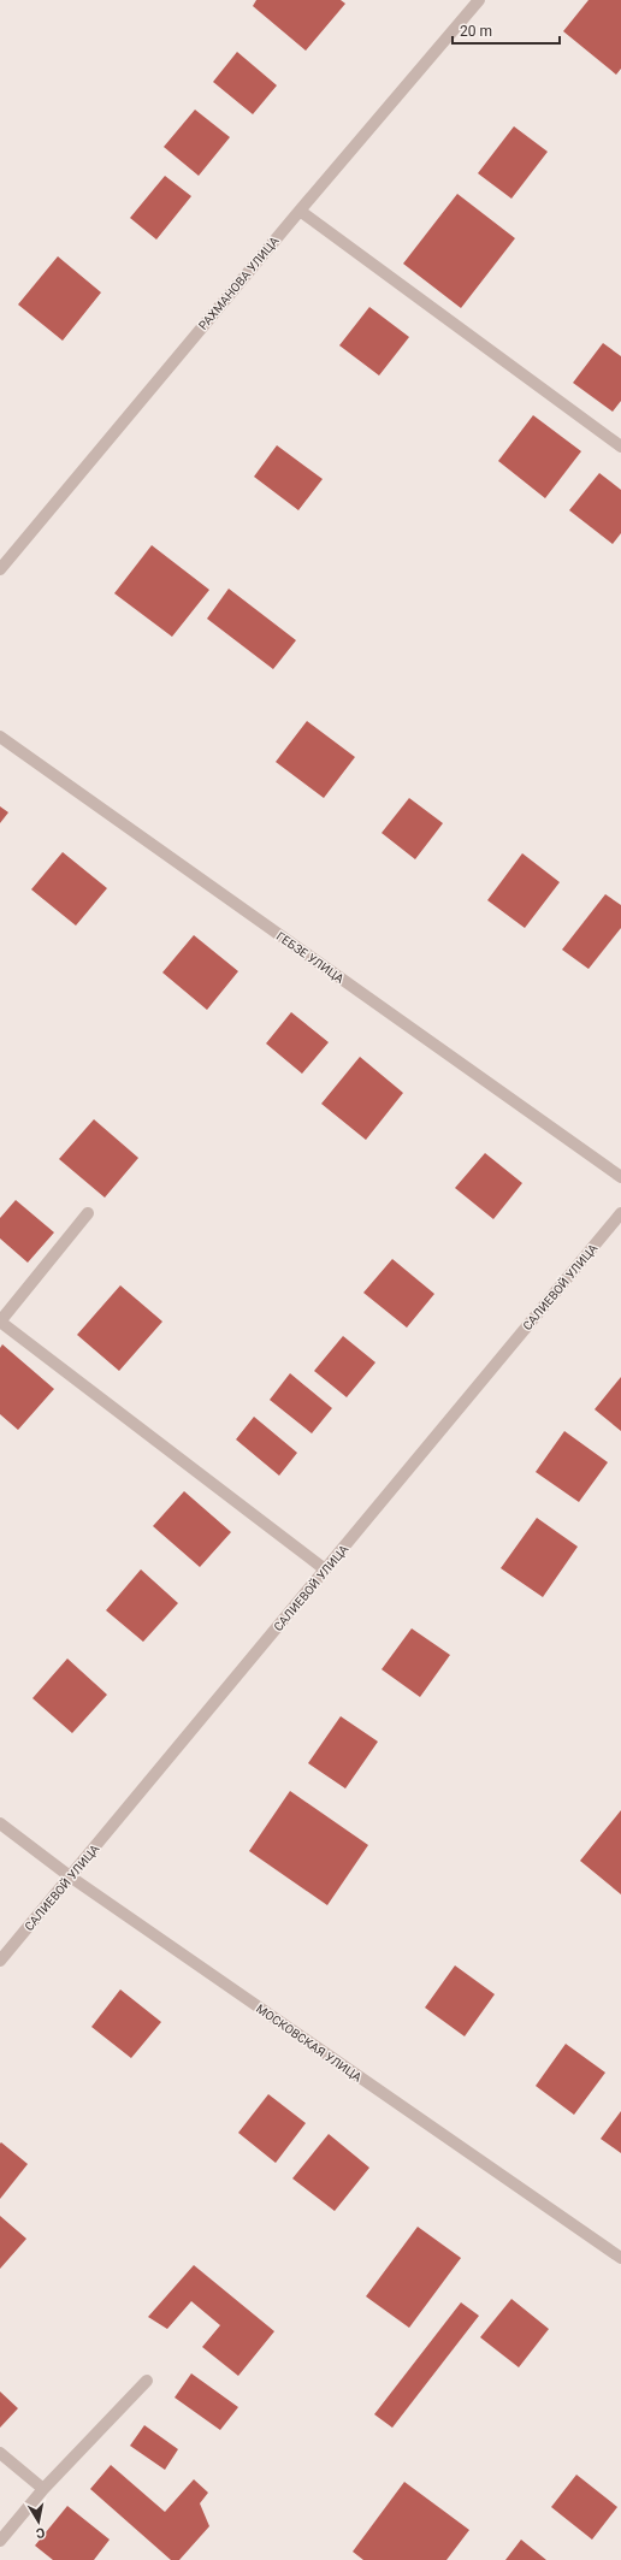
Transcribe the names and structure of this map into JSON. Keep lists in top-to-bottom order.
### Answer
{
  "streets": {
    "street": [
      "РАХМАНОВА УЛИЦА",
      "ГЕБЗЕ УЛИЦА",
      "САЛИЕВОЙ УЛИЦА",
      "МОСКОВСКАЯ УЛИЦА"
    ]
  },
  "crossings": [
    ["САЛИЕВОЙ УЛИЦА", "МОСКОВСКАЯ УЛИЦА"]
  ],
  "scale_bar": "20 m",
  "north": "bottom"
}
